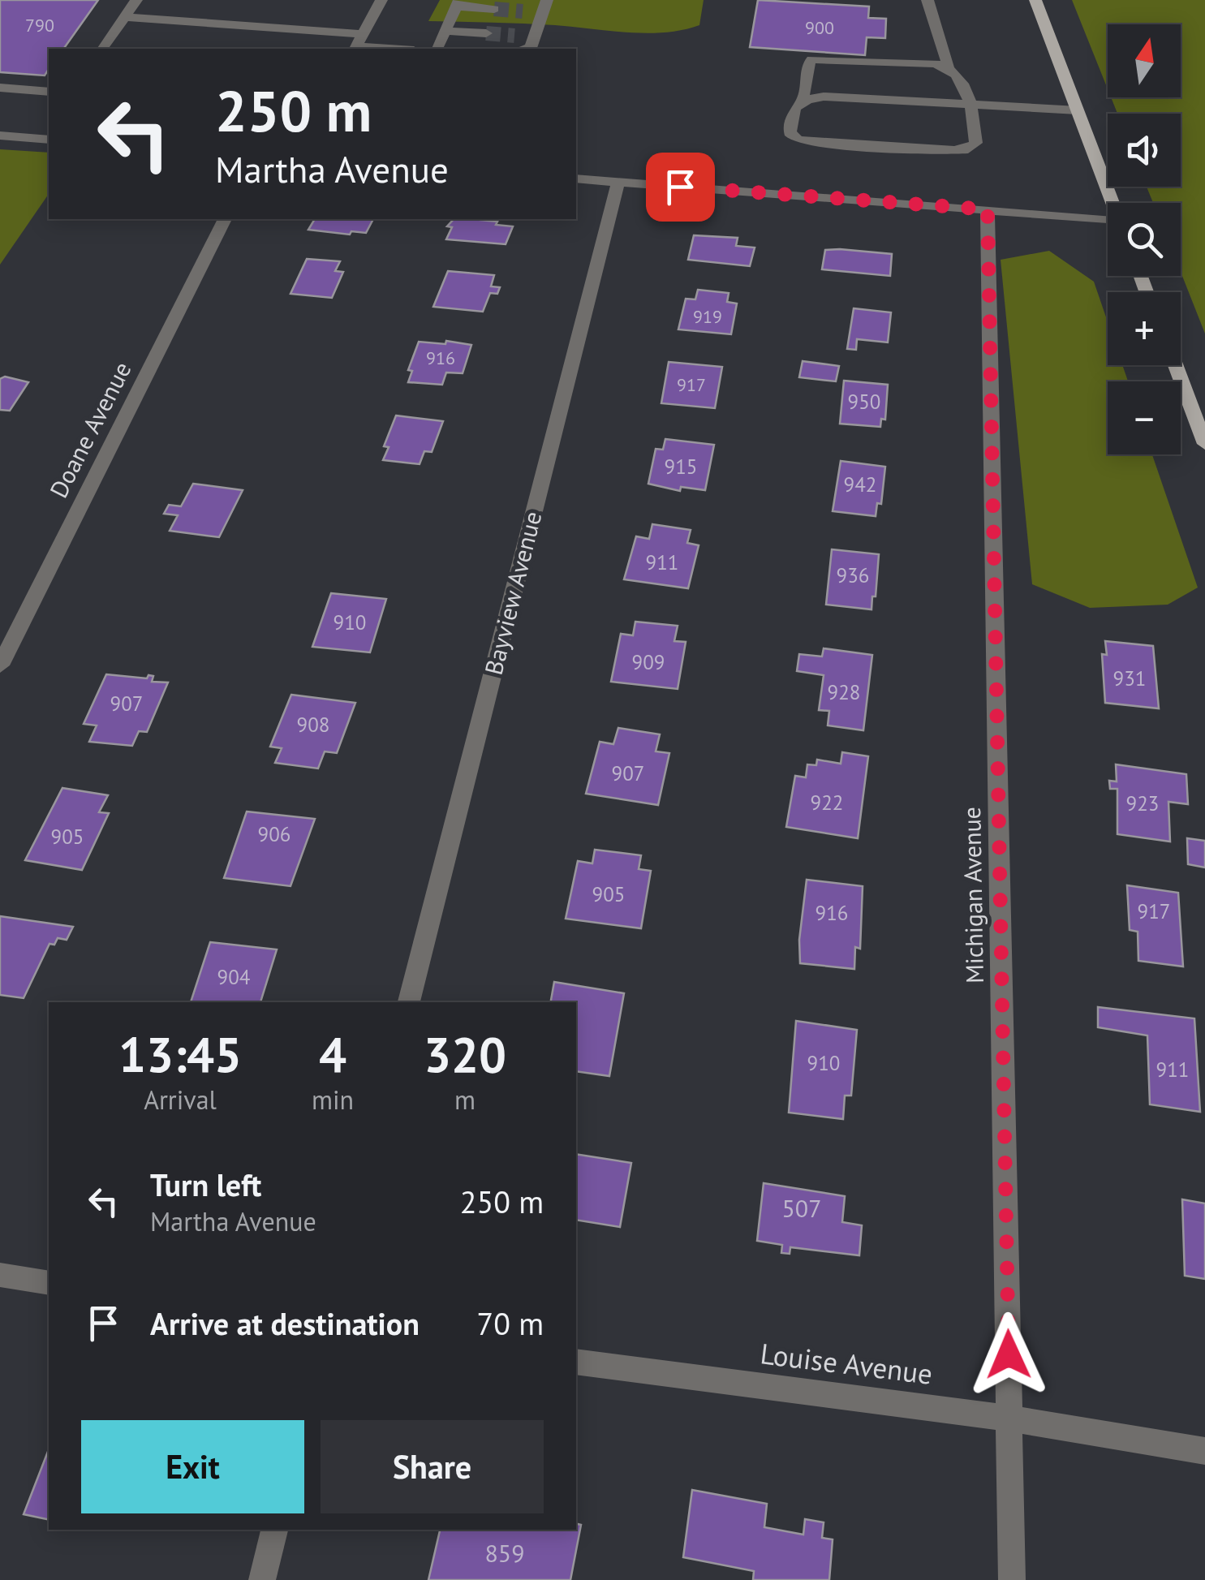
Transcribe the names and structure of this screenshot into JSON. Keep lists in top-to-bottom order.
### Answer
{
  "streets": {
    "street": [
      "Doane Avenue",
      "Bayview Avenue",
      "Michigan Avenue",
      "Louise Avenue"
    ]
  },
  "crossings": [
    ["Michigan Avenue", "Louise Avenue"]
  ],
  "house_numbers": [
    "790",
    "900",
    "919",
    "916",
    "917",
    "950",
    "915",
    "942",
    "911",
    "936",
    "910",
    "909",
    "931",
    "928",
    "907",
    "908",
    "907",
    "922",
    "923",
    "906",
    "905",
    "905",
    "917",
    "916",
    "904",
    "910",
    "911",
    "507",
    "859"
  ],
  "north": "top",
  "page": {
    "map_buttons": ["+", "−"],
    "turn": ["250 m", "Martha Avenue"],
    "eta": [
      "13:45",
      "Arrival",
      "4",
      "min",
      "320",
      "m"
    ],
    "list": [
      {
        "name": "Turn left",
        "note": "Martha Avenue",
        "value": "250 m"
      },
      {
        "name": "Arrive at destination",
        "value": "70 m"
      }
    ],
    "buttons": ["Exit", "Share"]
  }
}
